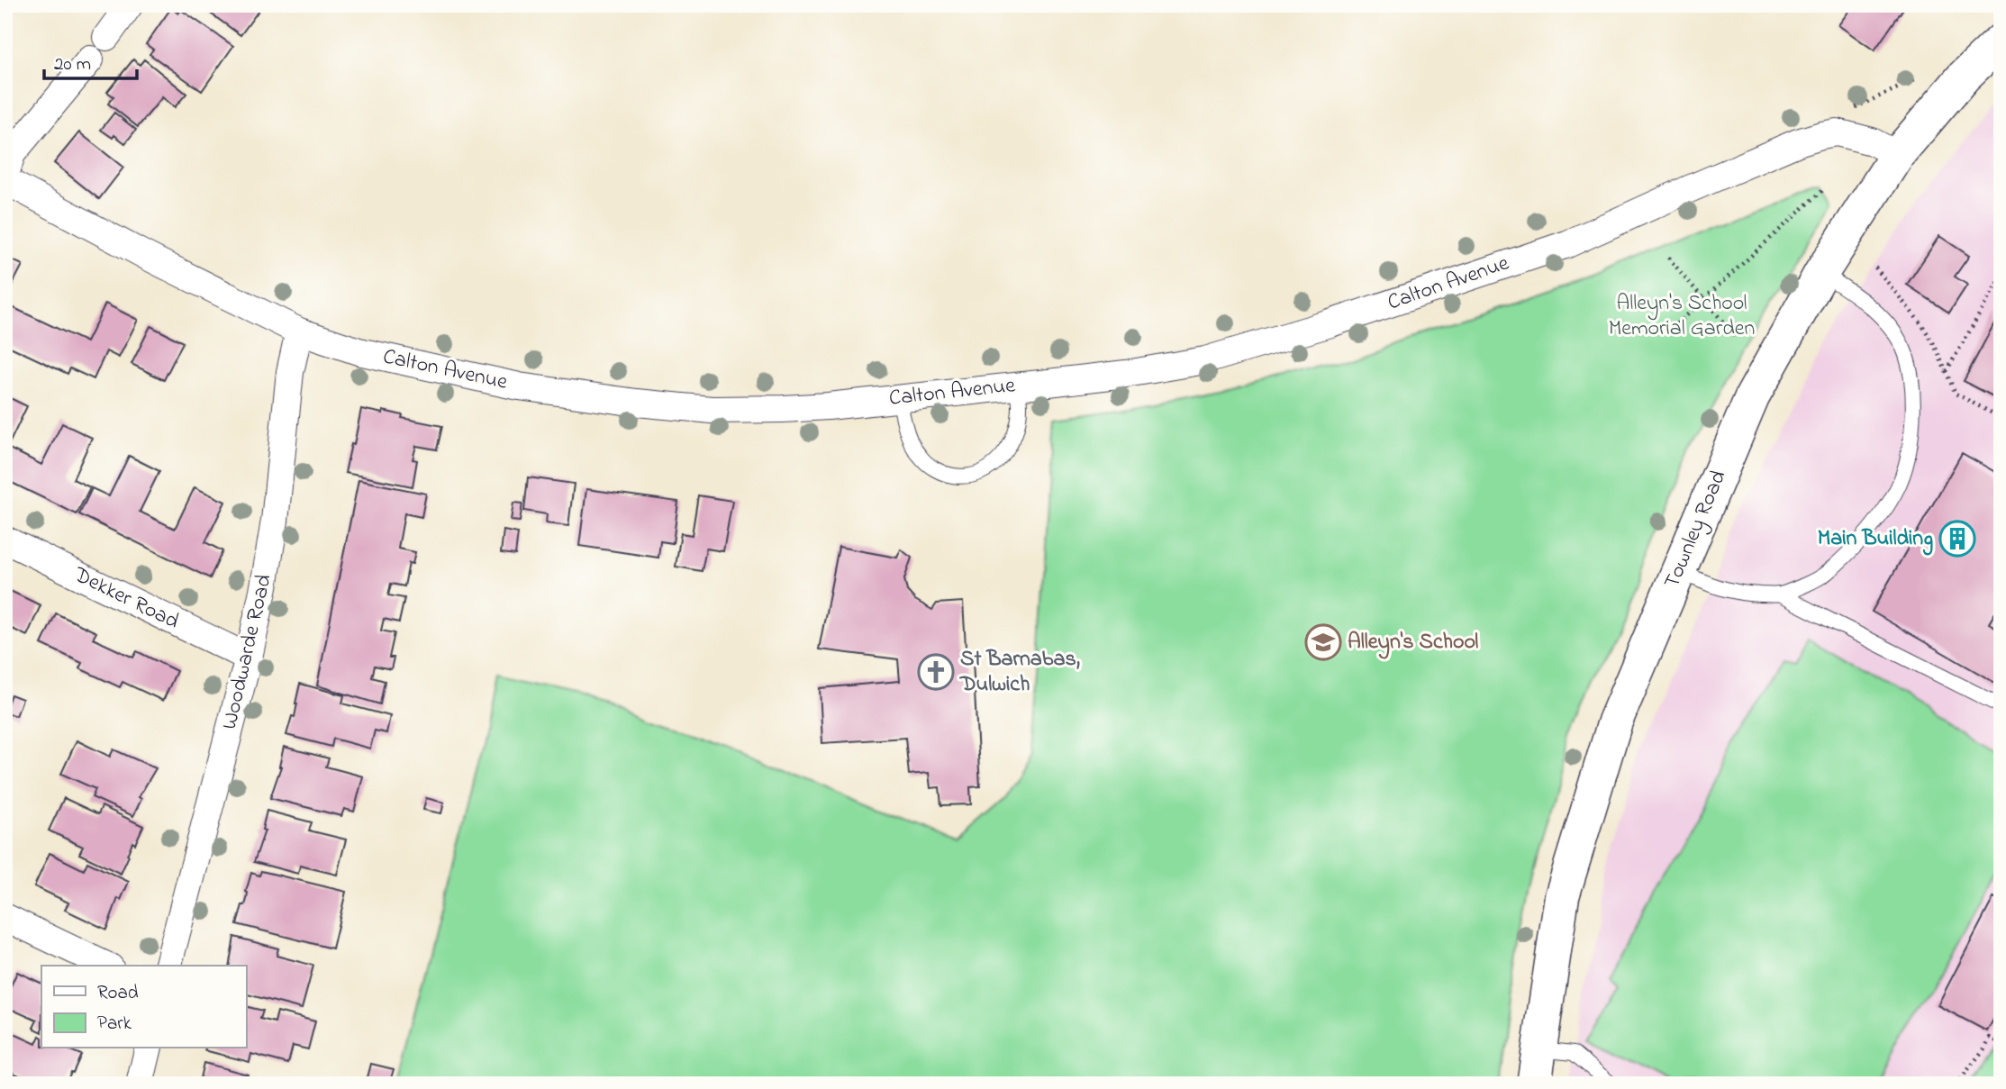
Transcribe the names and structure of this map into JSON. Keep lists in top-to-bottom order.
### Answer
{
  "streets": {
    "street": [
      "Calton Avenue",
      "Townley Road",
      "Dekker Road",
      "Woodwarde Road"
    ]
  },
  "crossings": [
    ["Calton Avenue", "Townley Road"],
    ["Calton Avenue", "Woodwarde Road"],
    ["Dekker Road", "Woodwarde Road"]
  ],
  "parks": ["Alleyn's School Memorial Garden"],
  "places": {
    "building": ["Main Building"],
    "school or university": ["Alleyn's School"],
    "church": ["St Barnabas, Dulwich"]
  },
  "legend": ["Road", "Park"],
  "scale_bar": "20 m"
}
